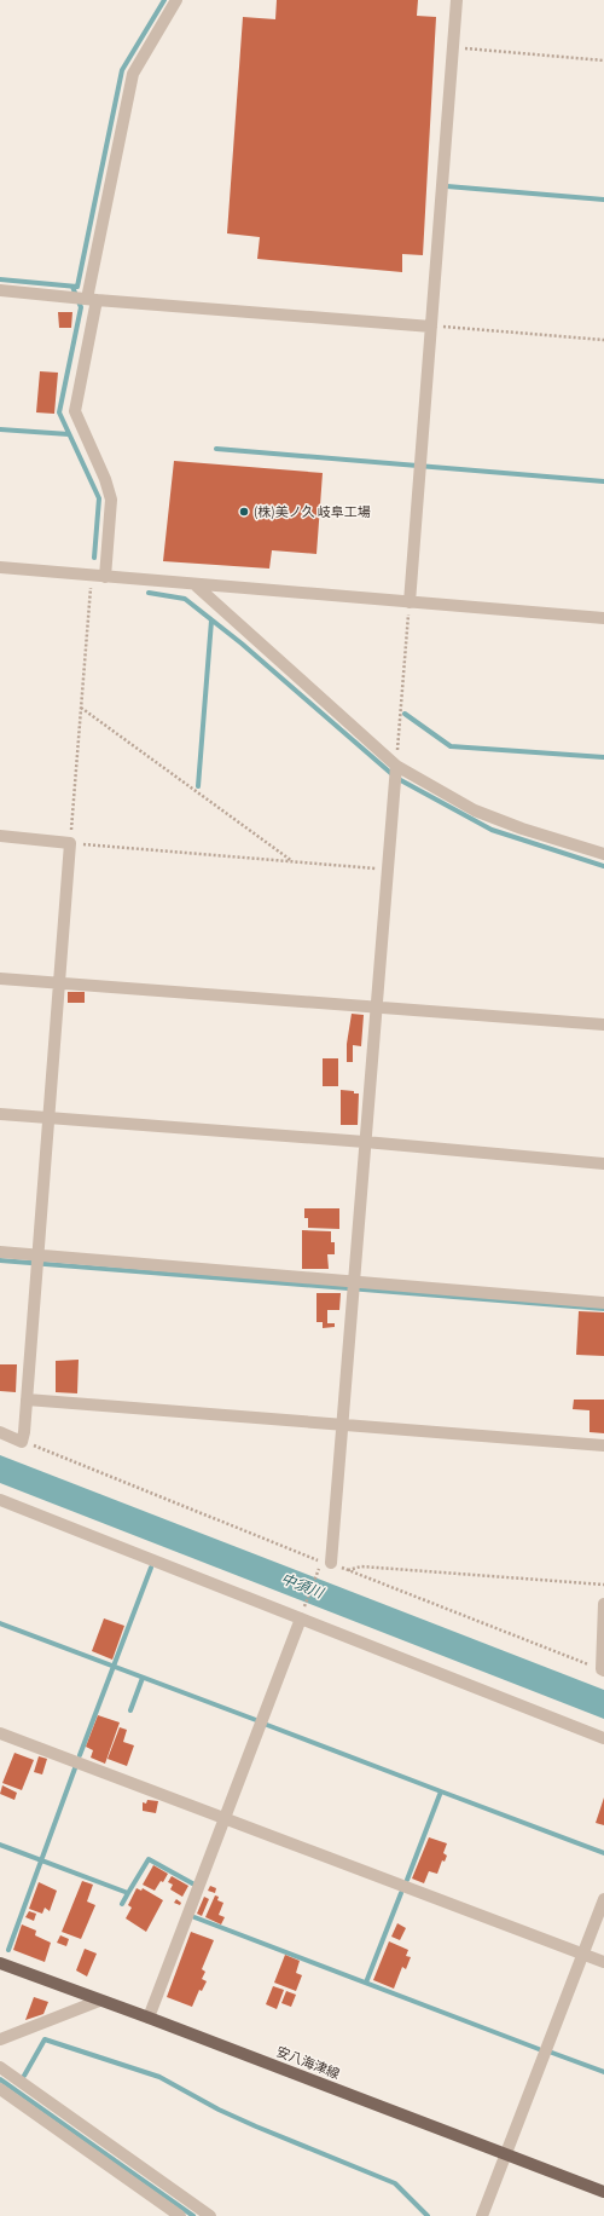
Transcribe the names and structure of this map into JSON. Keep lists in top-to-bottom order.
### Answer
{
  "streets": {
    "main road": ["安八海津線"]
  },
  "water": ["中須川"],
  "places": ["(株)美ノ久 岐阜工場"]
}
